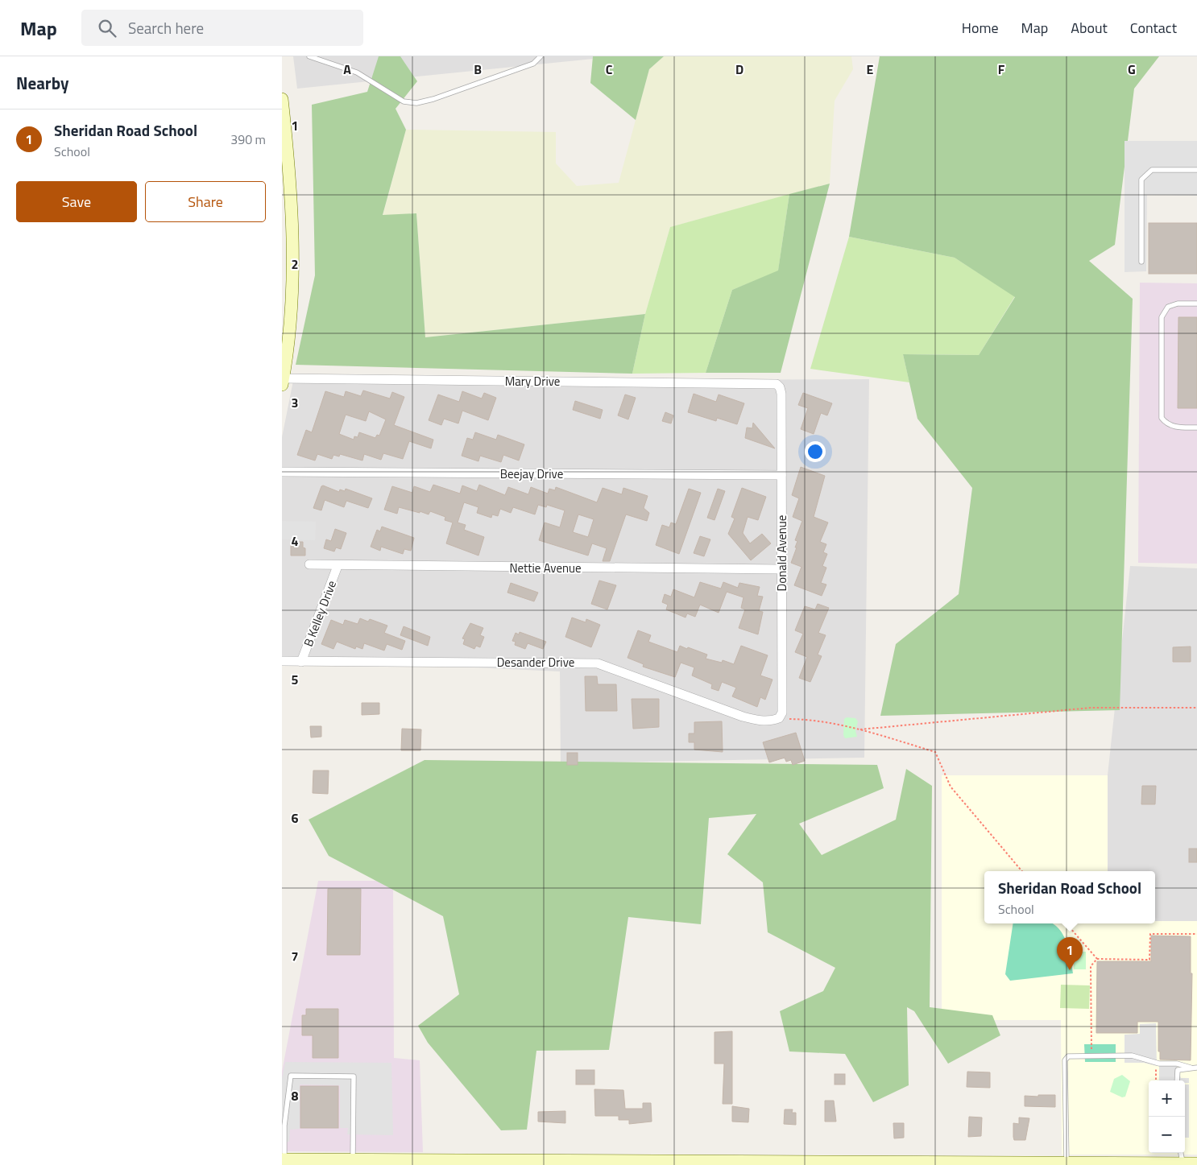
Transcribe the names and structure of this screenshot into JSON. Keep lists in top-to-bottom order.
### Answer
{
  "streets": {
    "street": [
      "Mary Drive",
      "Beejay Drive",
      "Donald Avenue",
      "Nettie Avenue",
      "B Kelley Drive",
      "Desander Drive"
    ]
  },
  "crossings": [
    ["Mary Drive", "Donald Avenue"],
    ["Beejay Drive", "Donald Avenue"],
    ["Donald Avenue", "Nettie Avenue"],
    ["Donald Avenue", "Desander Drive"],
    ["Nettie Avenue", "B Kelley Drive"],
    ["B Kelley Drive", "Desander Drive"]
  ],
  "page": {
    "header": "Map",
    "search": "Search here",
    "nav": [
      "Home",
      "Map",
      "About",
      "Contact"
    ],
    "heading": "Nearby",
    "list": [
      {
        "mark": "1",
        "name": "Sheridan Road School",
        "note": "School",
        "value": "390 m"
      }
    ],
    "buttons": ["Save", "Share"],
    "popup": ["Sheridan Road School", "School"],
    "pins": "1",
    "map_buttons": ["+", "−"]
  },
  "grid": {
    "columns": [
      "A",
      "B",
      "C",
      "D",
      "E",
      "F",
      "G"
    ],
    "rows": [
      "1",
      "2",
      "3",
      "4",
      "5",
      "6",
      "7",
      "8"
    ]
  }
}
